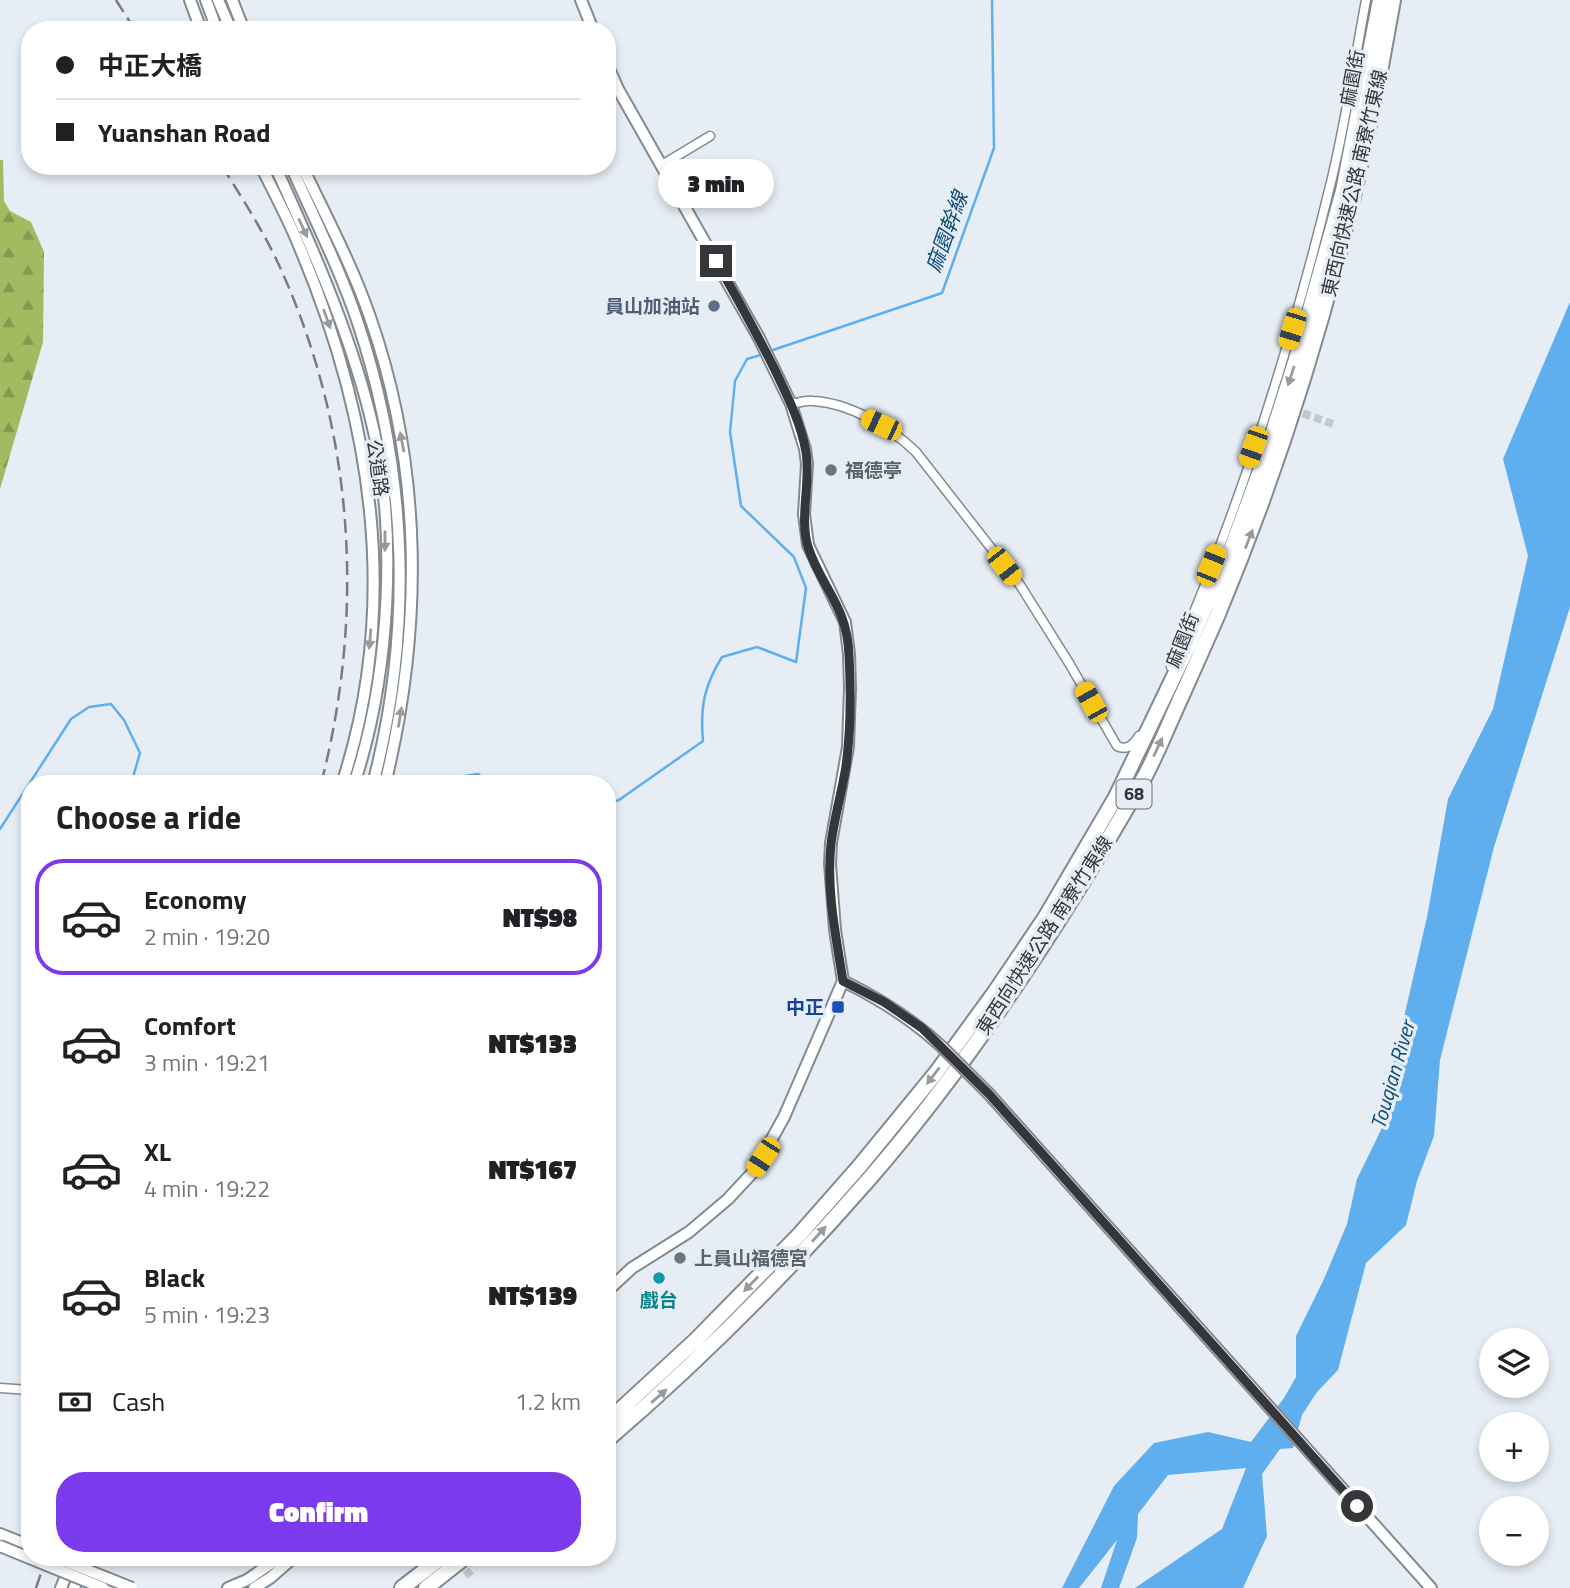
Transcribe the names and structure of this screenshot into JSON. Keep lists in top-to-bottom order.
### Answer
{
  "streets": {
    "highway": ["東西向快速公路 南寮竹東線", "68"],
    "street": ["麻園街", "公道路"]
  },
  "water": ["麻園幹線", "Touqian River"],
  "places": {
    "other": [
      "員山加油站",
      "福德亭",
      "上員山福德宮",
      "戲台"
    ],
    "transit": ["中正"]
  },
  "page": {
    "banner": ["中正大橋", "Yuanshan Road"],
    "bubble": "3 min",
    "heading": "Choose a ride",
    "list": [
      {
        "name": "Economy",
        "note": "2 min · 19:20",
        "value": "NT$98"
      },
      {
        "name": "Comfort",
        "note": "3 min · 19:21",
        "value": "NT$133"
      },
      {
        "name": "XL",
        "note": "4 min · 19:22",
        "value": "NT$167"
      },
      {
        "name": "Black",
        "note": "5 min · 19:23",
        "value": "NT$139"
      }
    ],
    "map_buttons": ["+", "−"],
    "pay": ["Cash", "1.2 km"],
    "buttons": "Confirm"
  }
}
